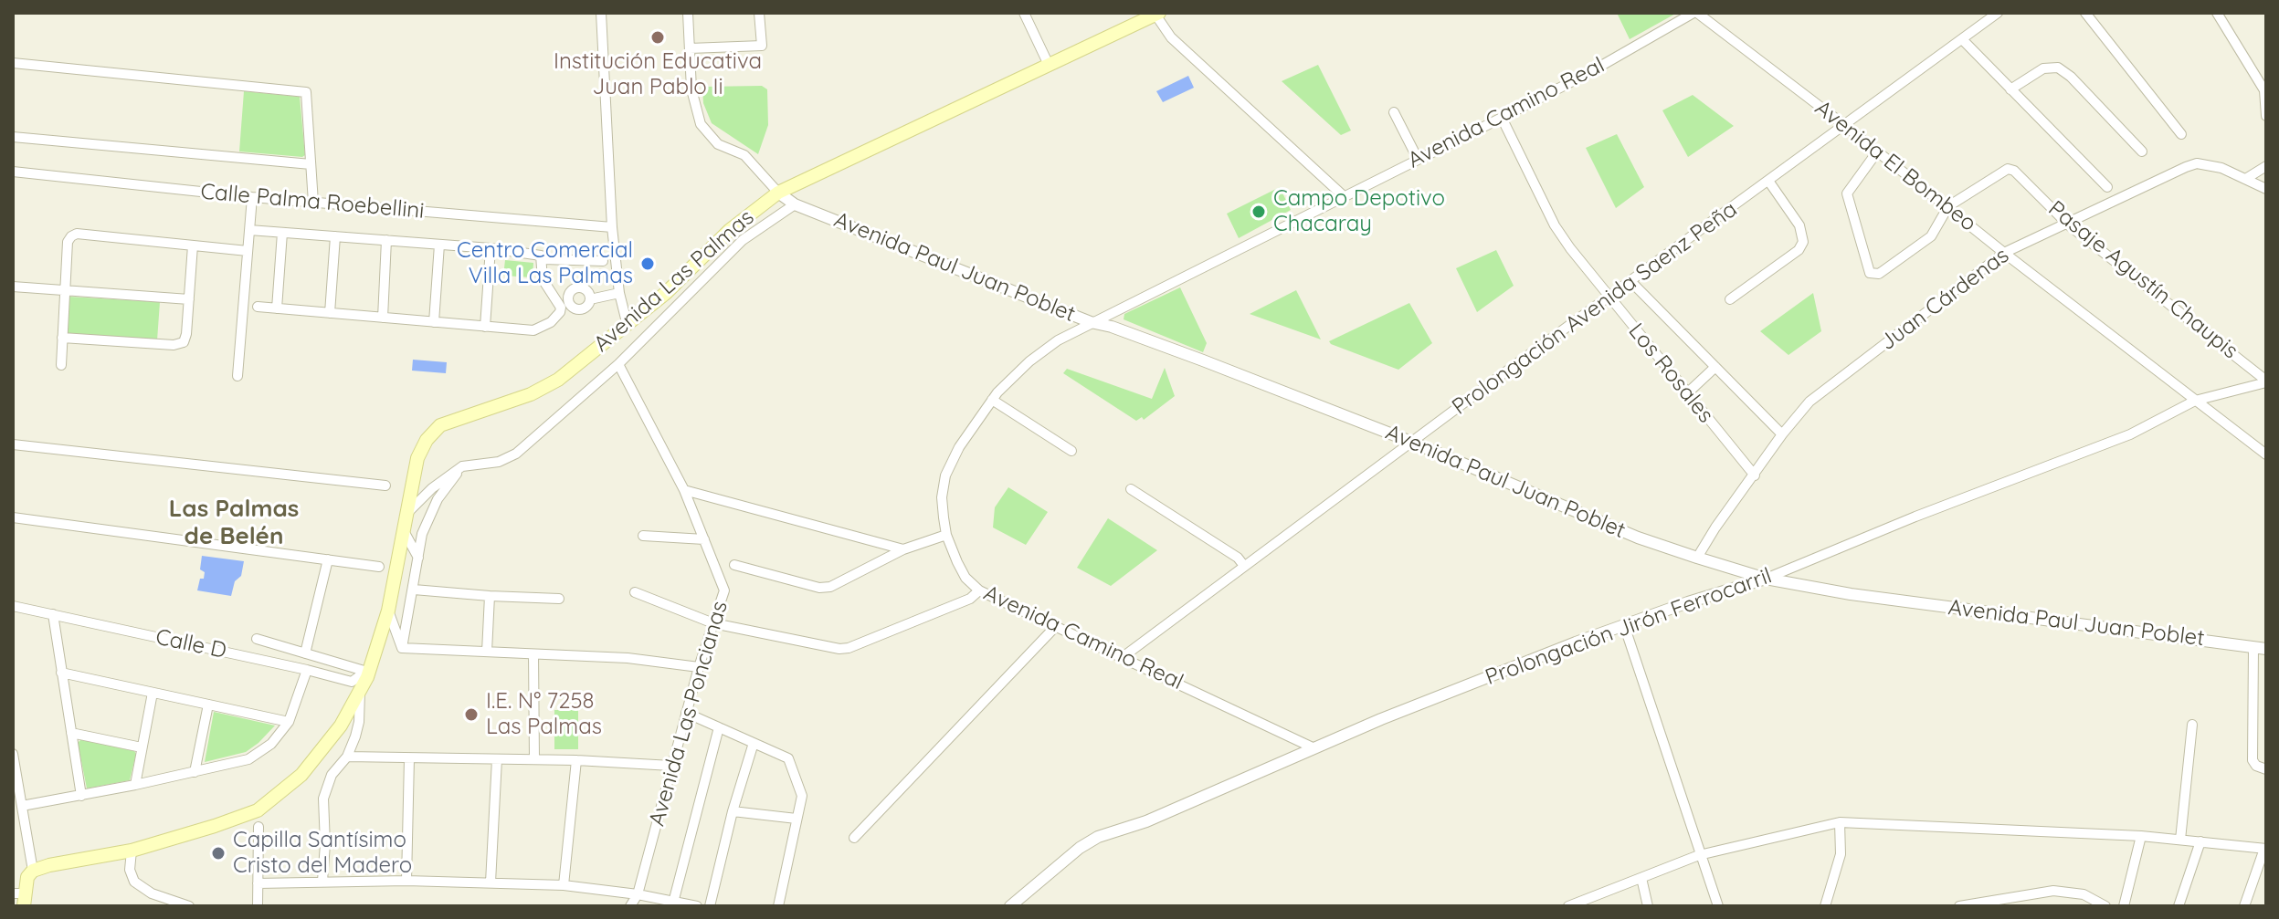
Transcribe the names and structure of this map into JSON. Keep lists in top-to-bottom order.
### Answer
{
  "streets": {
    "main road": ["Avenida Las Palmas"],
    "street": [
      "Avenida Camino Real",
      "Avenida El Bombeo",
      "Calle Palma Roebellini",
      "Avenida Paul Juan Poblet",
      "Pasaje Agustín Chaupis",
      "Juan Cárdenas",
      "Prolongación Avenida Saenz Peña",
      "Los Rosales",
      "Prolongación Jirón Ferrocarril",
      "Calle D",
      "Avenida Las Poncianas"
    ]
  },
  "crossings": [
    ["Avenida Camino Real", "Avenida El Bombeo"],
    ["Avenida Camino Real", "Avenida Paul Juan Poblet"],
    ["Avenida Camino Real", "Prolongación Avenida Saenz Peña"],
    ["Avenida Camino Real", "Los Rosales"],
    ["Avenida Camino Real", "Prolongación Jirón Ferrocarril"],
    ["Avenida El Bombeo", "Pasaje Agustín Chaupis"],
    ["Avenida El Bombeo", "Juan Cárdenas"],
    ["Avenida El Bombeo", "Prolongación Avenida Saenz Peña"],
    ["Avenida El Bombeo", "Prolongación Jirón Ferrocarril"],
    ["Avenida Paul Juan Poblet", "Avenida Las Palmas"],
    ["Avenida Paul Juan Poblet", "Juan Cárdenas"],
    ["Avenida Paul Juan Poblet", "Prolongación Avenida Saenz Peña"],
    ["Avenida Paul Juan Poblet", "Prolongación Jirón Ferrocarril"],
    ["Pasaje Agustín Chaupis", "Juan Cárdenas"],
    ["Pasaje Agustín Chaupis", "Prolongación Jirón Ferrocarril"],
    ["Avenida Las Palmas", "Calle D"],
    ["Juan Cárdenas", "Los Rosales"],
    ["Prolongación Avenida Saenz Peña", "Los Rosales"]
  ],
  "districts": ["Las Palmas de Belén"],
  "places": [
    "Institución Educativa Juan Pablo Ii",
    "Campo Depotivo Chacaray",
    "Centro Comercial Villa Las Palmas",
    "I.E. N° 7258 Las Palmas",
    "Capilla Santísimo Cristo del Madero"
  ]
}
